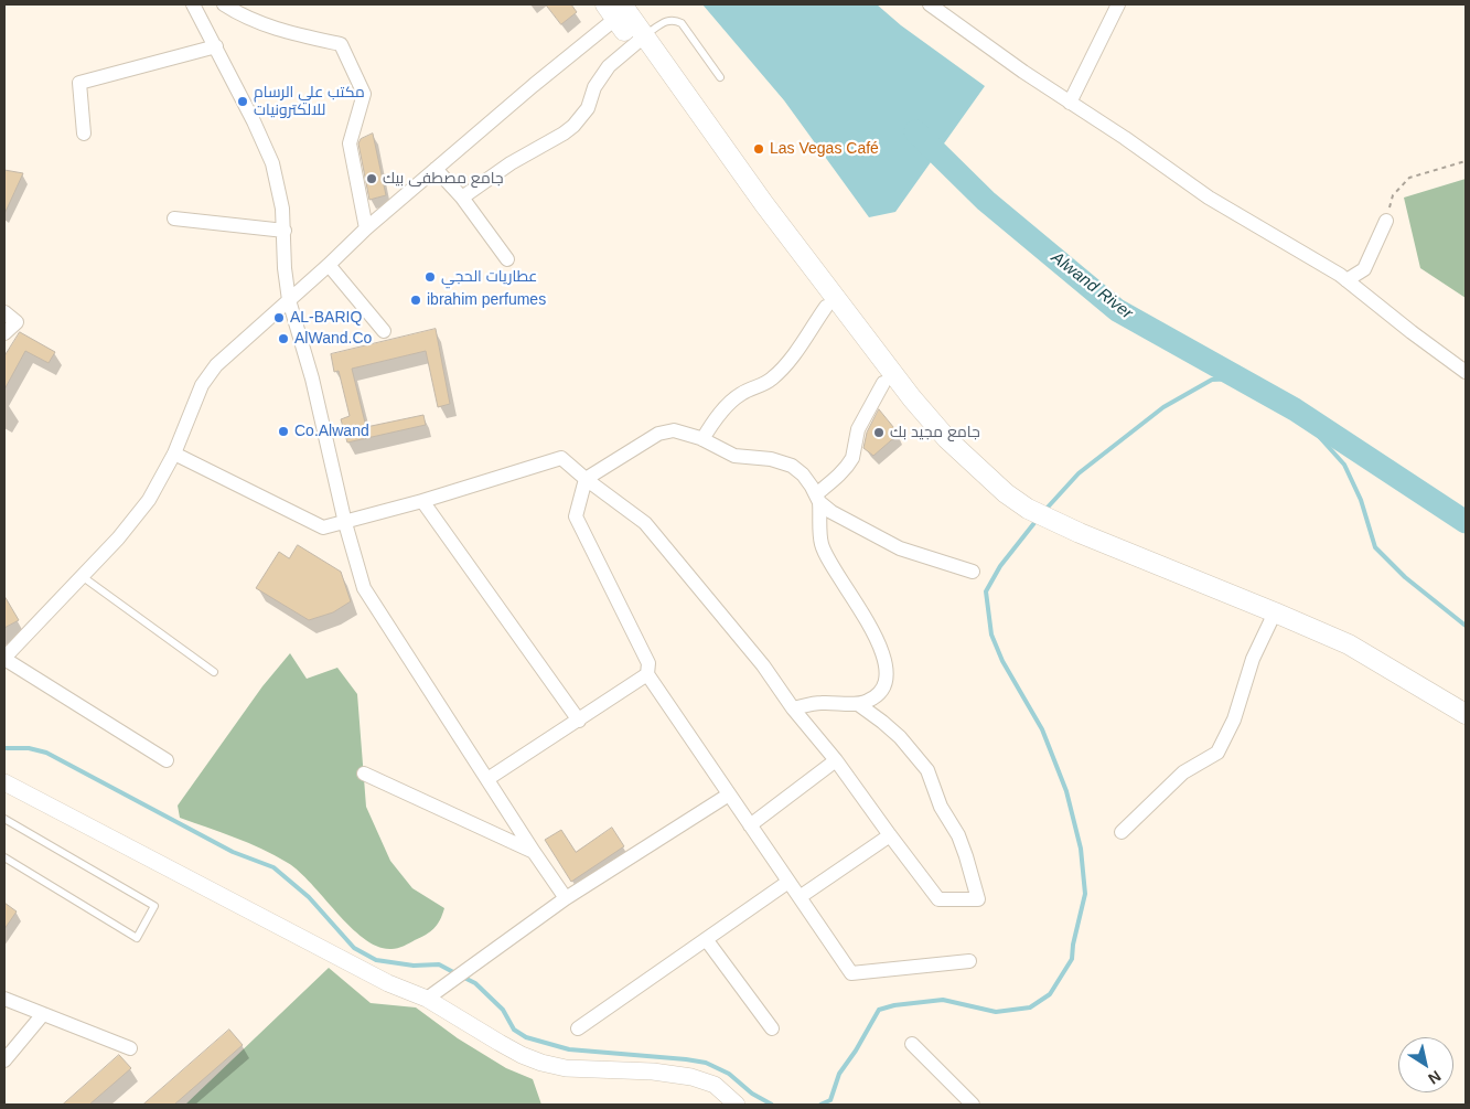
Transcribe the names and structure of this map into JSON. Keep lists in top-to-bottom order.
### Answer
{
  "water": ["Alwand River"],
  "places": [
    "مكتب علي الرسام للالكترونيات",
    "Las Vegas Café",
    "جامع مصطفى بيك",
    "عطاريات الحجي",
    "ibrahim perfumes",
    "AL-BARIQ",
    "AlWand.Co",
    "Co.Alwand",
    "جامع مجيد بك"
  ],
  "north": "bottom right"
}
